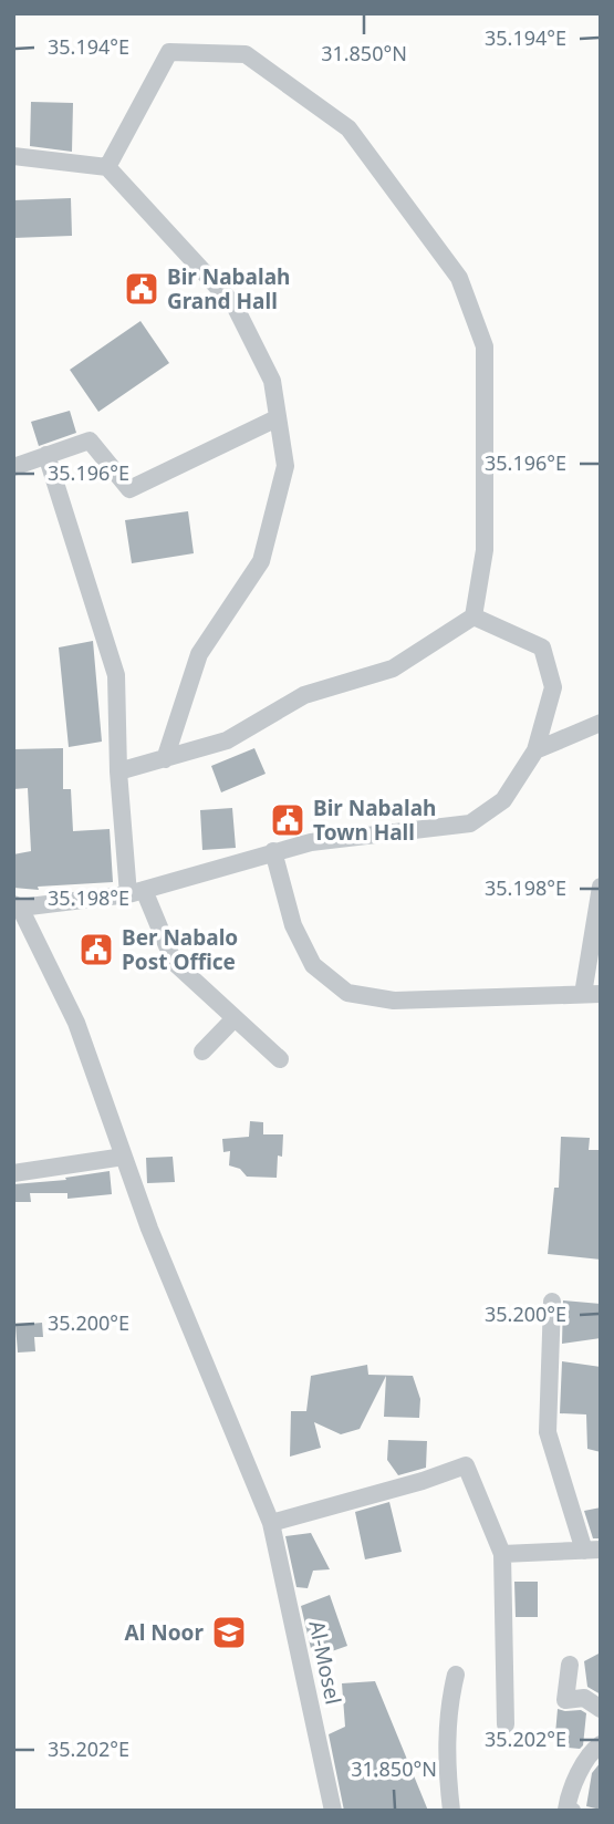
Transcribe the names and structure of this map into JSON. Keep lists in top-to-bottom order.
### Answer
{
  "streets": {
    "street": ["Al-Mosel"]
  },
  "places": {
    "public building": ["Bir Nabalah Grand Hall", "Bir Nabalah Town Hall", "Ber Nabalo Post Office"],
    "school or university": ["Al Noor"]
  },
  "coordinates": [
    "35.194°E",
    "31.850°N",
    "35.196°E",
    "35.198°E",
    "35.200°E",
    "35.202°E"
  ]
}
